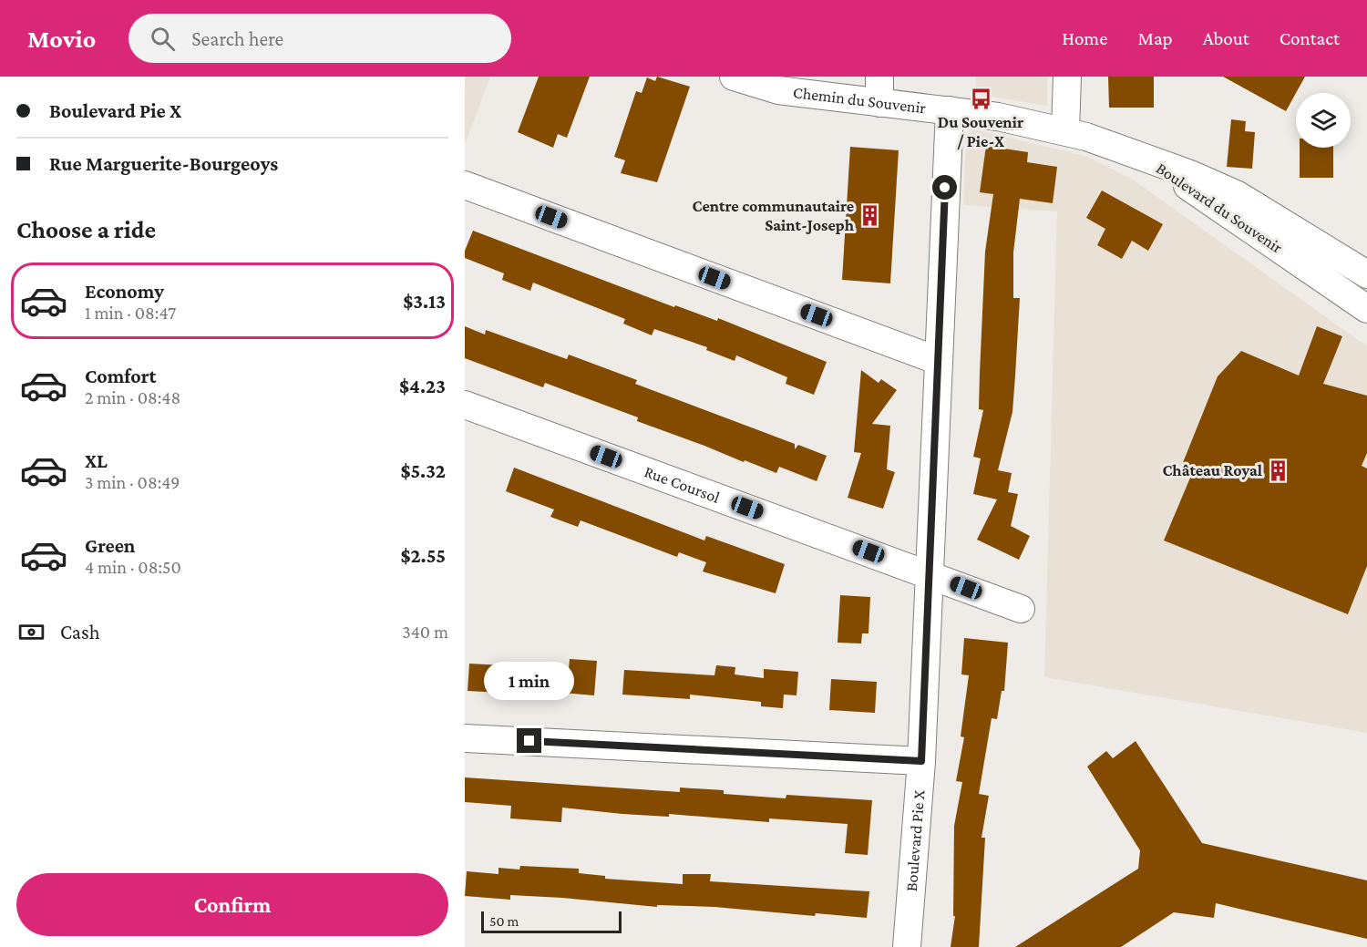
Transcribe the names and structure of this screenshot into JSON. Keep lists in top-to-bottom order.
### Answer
{
  "streets": {
    "street": [
      "Chemin du Souvenir",
      "Boulevard du Souvenir",
      "Rue Coursol",
      "Boulevard Pie X"
    ]
  },
  "crossings": [
    ["Chemin du Souvenir", "Boulevard du Souvenir"],
    ["Chemin du Souvenir", "Boulevard Pie X"],
    ["Rue Coursol", "Boulevard Pie X"]
  ],
  "places": {
    "bus stop": ["Du Souvenir / Pie-X"],
    "building": ["Centre communautaire Saint-Joseph", "Château Royal"]
  },
  "scale_bar": "50 m",
  "page": {
    "header": "Movio",
    "search": "Search here",
    "nav": [
      "Home",
      "Map",
      "About",
      "Contact"
    ],
    "banner": ["Boulevard Pie X", "Rue Marguerite-Bourgeoys"],
    "heading": "Choose a ride",
    "list": [
      {
        "name": "Economy",
        "note": "1 min · 08:47",
        "value": "$3.13"
      },
      {
        "name": "Comfort",
        "note": "2 min · 08:48",
        "value": "$4.23"
      },
      {
        "name": "XL",
        "note": "3 min · 08:49",
        "value": "$5.32"
      },
      {
        "name": "Green",
        "note": "4 min · 08:50",
        "value": "$2.55"
      }
    ],
    "pay": ["Cash", "340 m"],
    "bubble": "1 min",
    "buttons": "Confirm",
    "scale": "50 m"
  }
}
